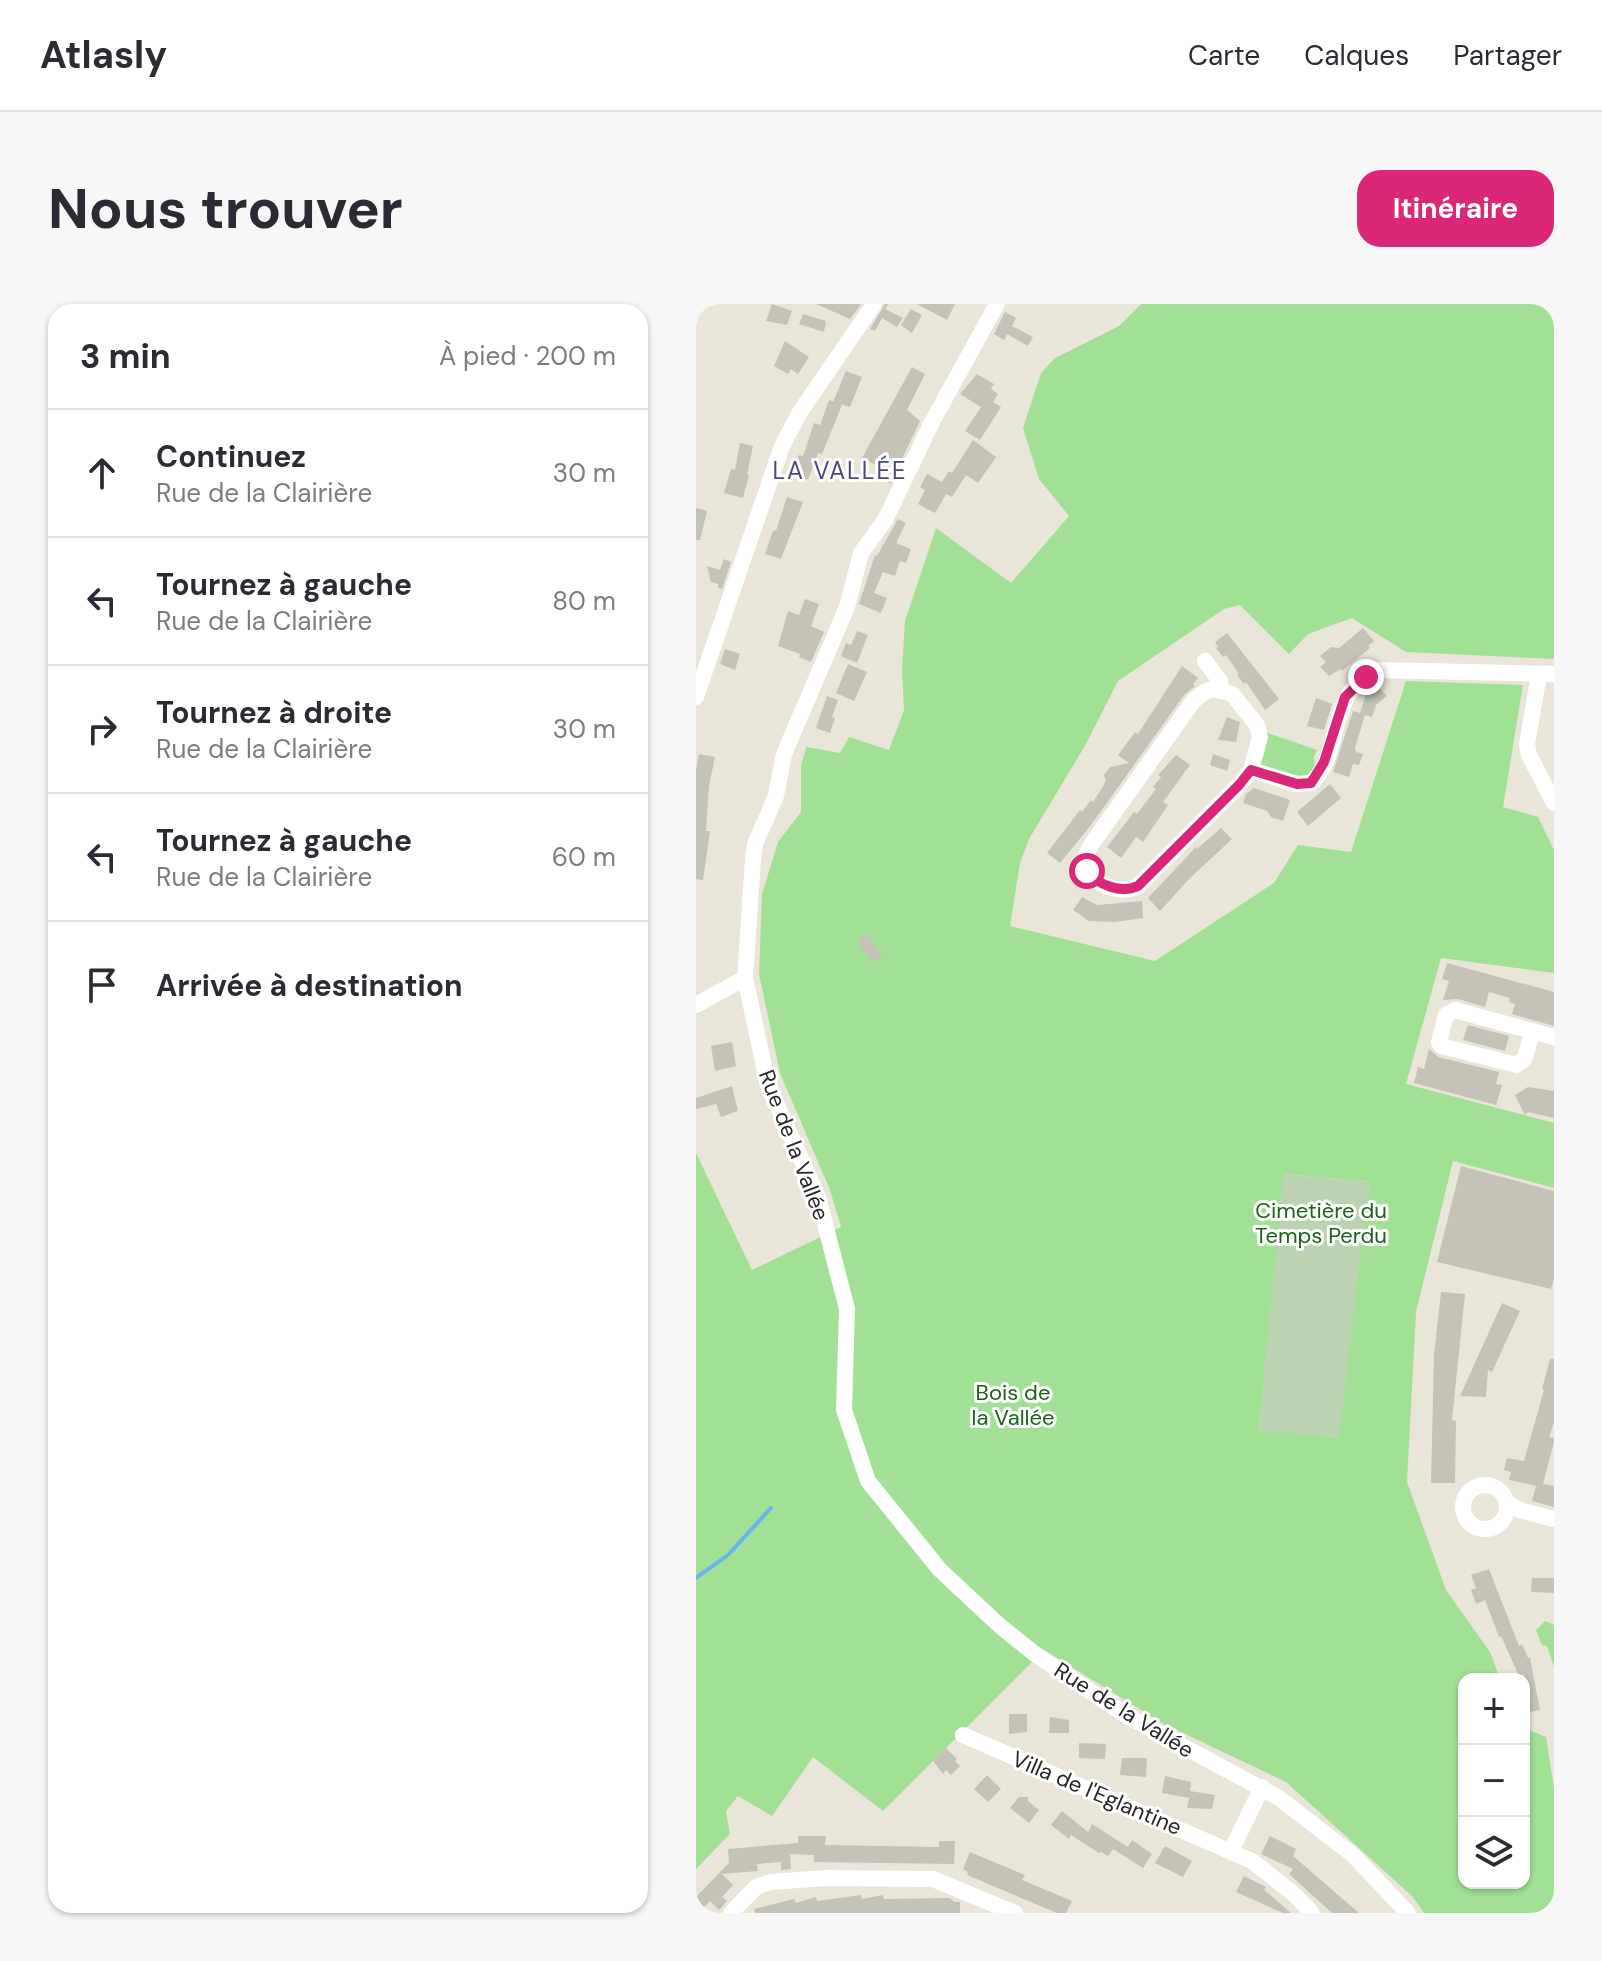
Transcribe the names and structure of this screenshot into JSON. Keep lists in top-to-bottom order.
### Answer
{
  "streets": {
    "street": ["Rue de la Vallée", "Villa de l'Eglantine"]
  },
  "districts": ["LA VALLÉE"],
  "parks": ["Cimetière du Temps Perdu", "Bois de la Vallée"],
  "page": {
    "header": "Atlasly",
    "nav": ["Carte", "Calques", "Partager"],
    "buttons": "Itinéraire",
    "title": "Nous trouver",
    "heading": ["3 min", "À pied · 200 m"],
    "list": [
      ["Continuez", "Rue de la Clairière", "30 m"],
      ["Tournez à gauche", "Rue de la Clairière", "80 m"],
      ["Tournez à droite", "Rue de la Clairière", "30 m"],
      ["Tournez à gauche", "Rue de la Clairière", "60 m"],
      "Arrivée à destination"
    ],
    "map_buttons": ["+", "−"]
  }
}
